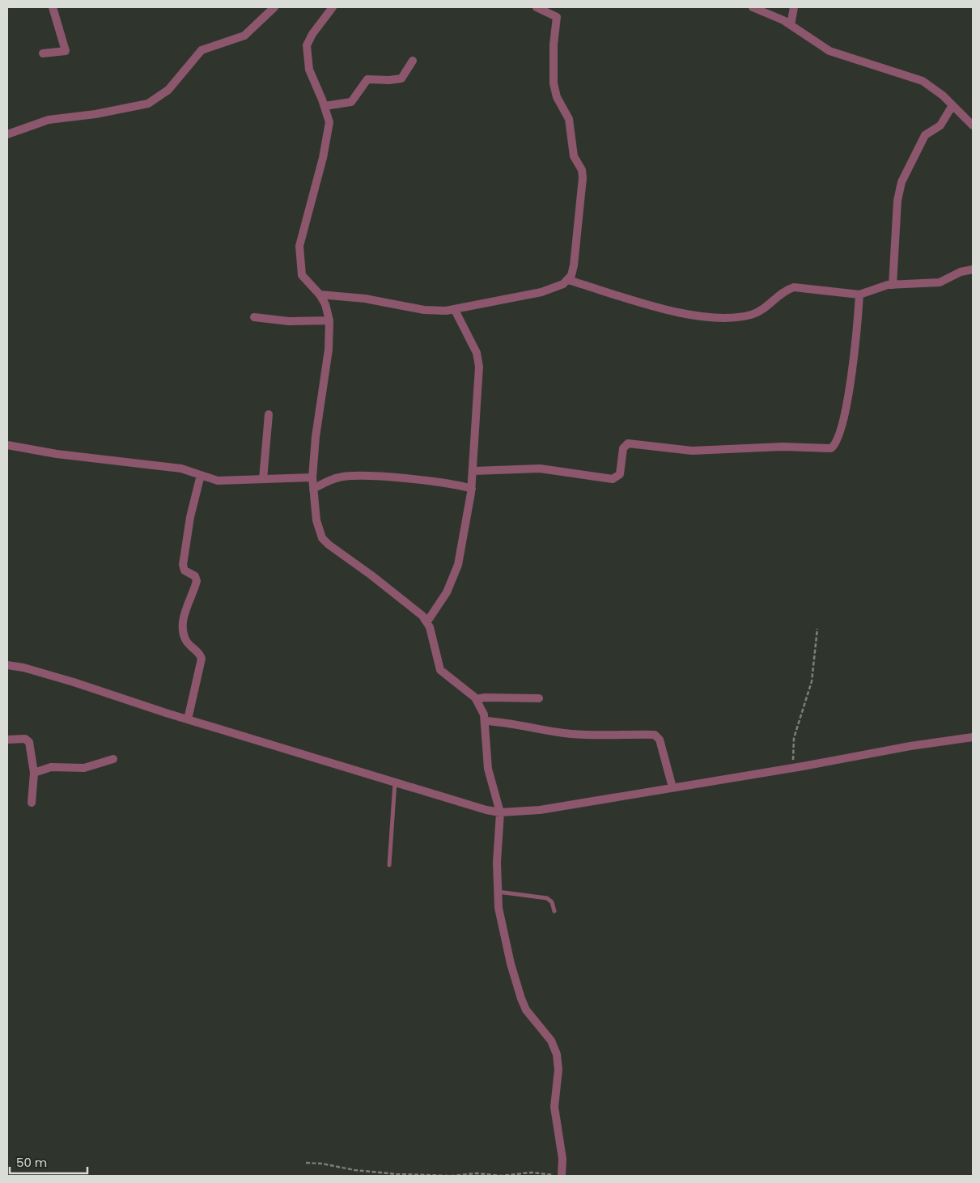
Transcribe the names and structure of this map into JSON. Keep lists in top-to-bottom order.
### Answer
{
  "scale_bar": "50 m"
}
